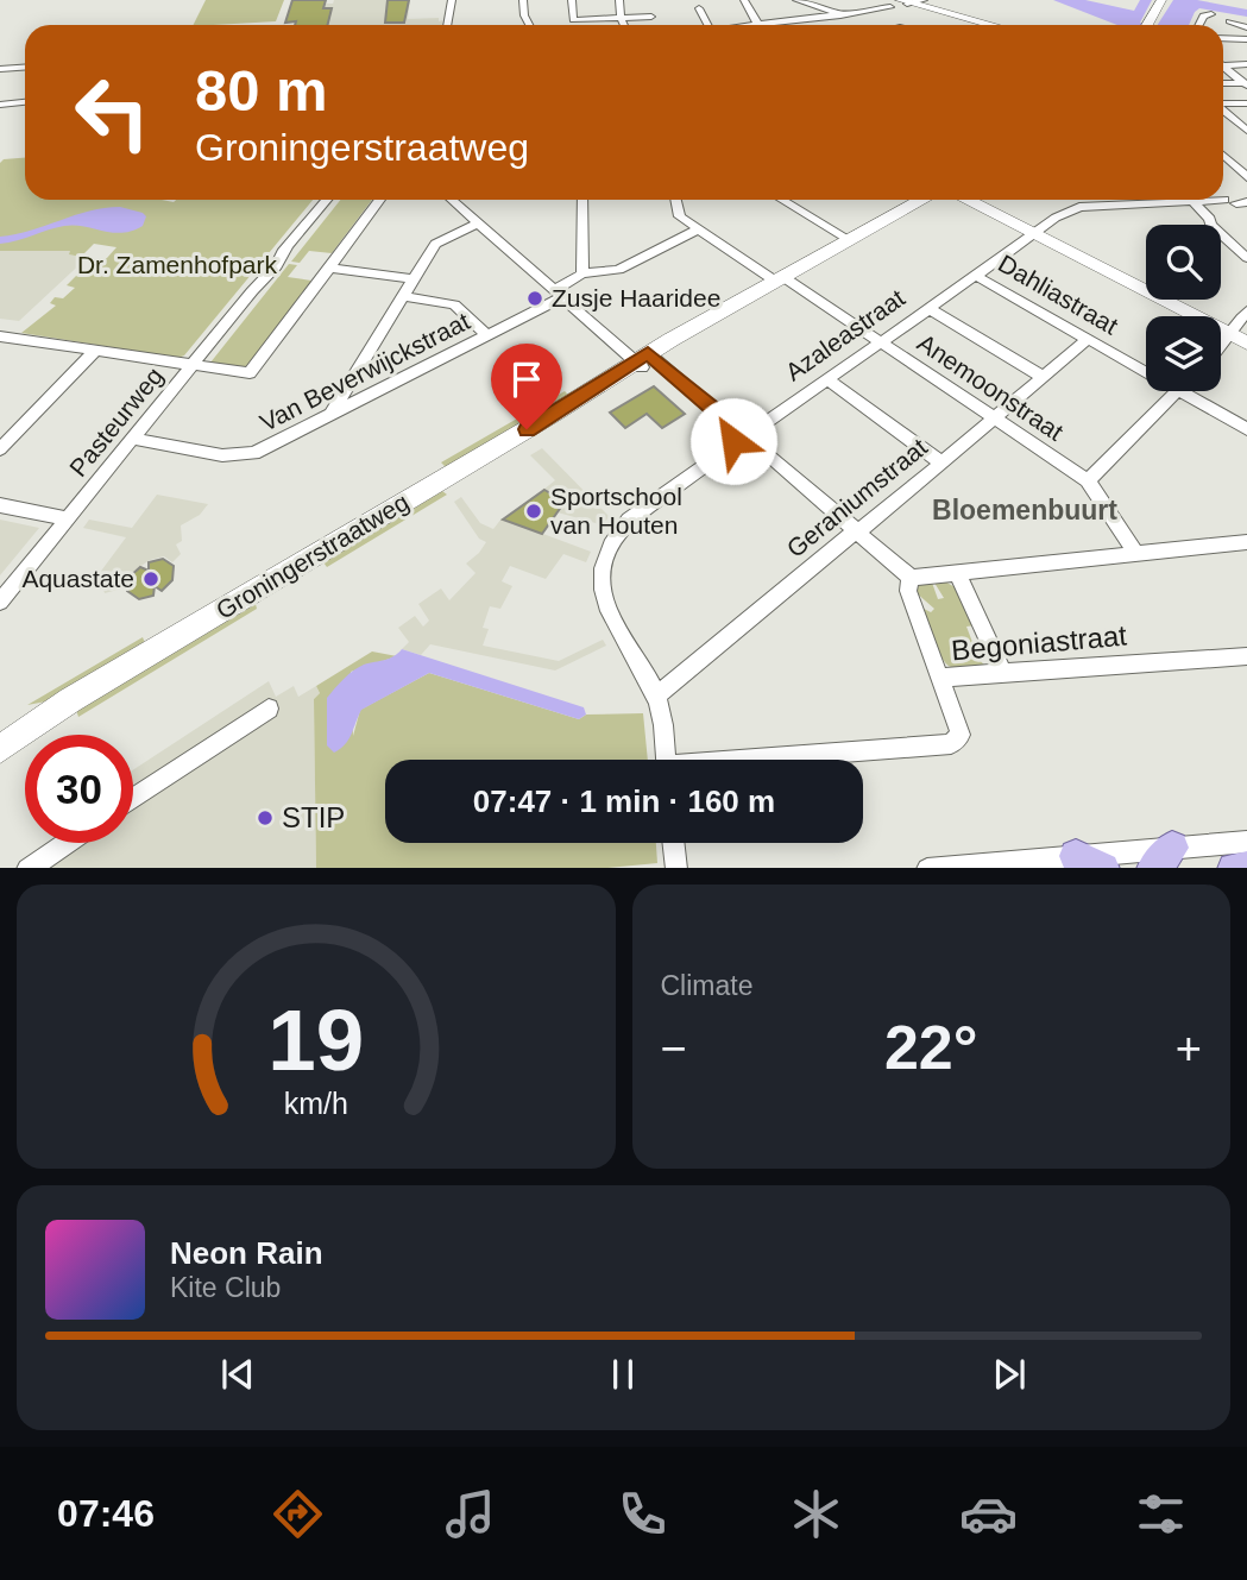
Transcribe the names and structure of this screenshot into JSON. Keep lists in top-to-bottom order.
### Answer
{
  "streets": {
    "main road": ["Groningerstraatweg"],
    "street": [
      "Dahliastraat",
      "Azaleastraat",
      "Van Beverwijckstraat",
      "Anemoonstraat",
      "Pasteurweg",
      "Geraniumstraat",
      "Begoniastraat"
    ]
  },
  "crossings": [
    ["Dahliastraat", "Azaleastraat"],
    ["Dahliastraat", "Geraniumstraat"],
    ["Azaleastraat", "Anemoonstraat"],
    ["Azaleastraat", "Geraniumstraat"],
    ["Van Beverwijckstraat", "Pasteurweg"],
    ["Anemoonstraat", "Geraniumstraat"],
    ["Anemoonstraat", "Groningerstraatweg"]
  ],
  "districts": ["Bloemenbuurt"],
  "parks": ["Dr. Zamenhofpark"],
  "places": [
    "Zusje Haaridee",
    "Sportschool van Houten",
    "Aquastate",
    "STIP"
  ],
  "page": {
    "turn": ["80 m", "Groningerstraatweg"],
    "limit": "30",
    "trip": "07:47 · 1 min · 160 m",
    "tile": "Climate",
    "heat": ["−", "22°", "+"],
    "song": ["Neon Rain", "Kite Club"],
    "tabs": "07:46",
    "gauge": ["19", "km/h"]
  }
}
